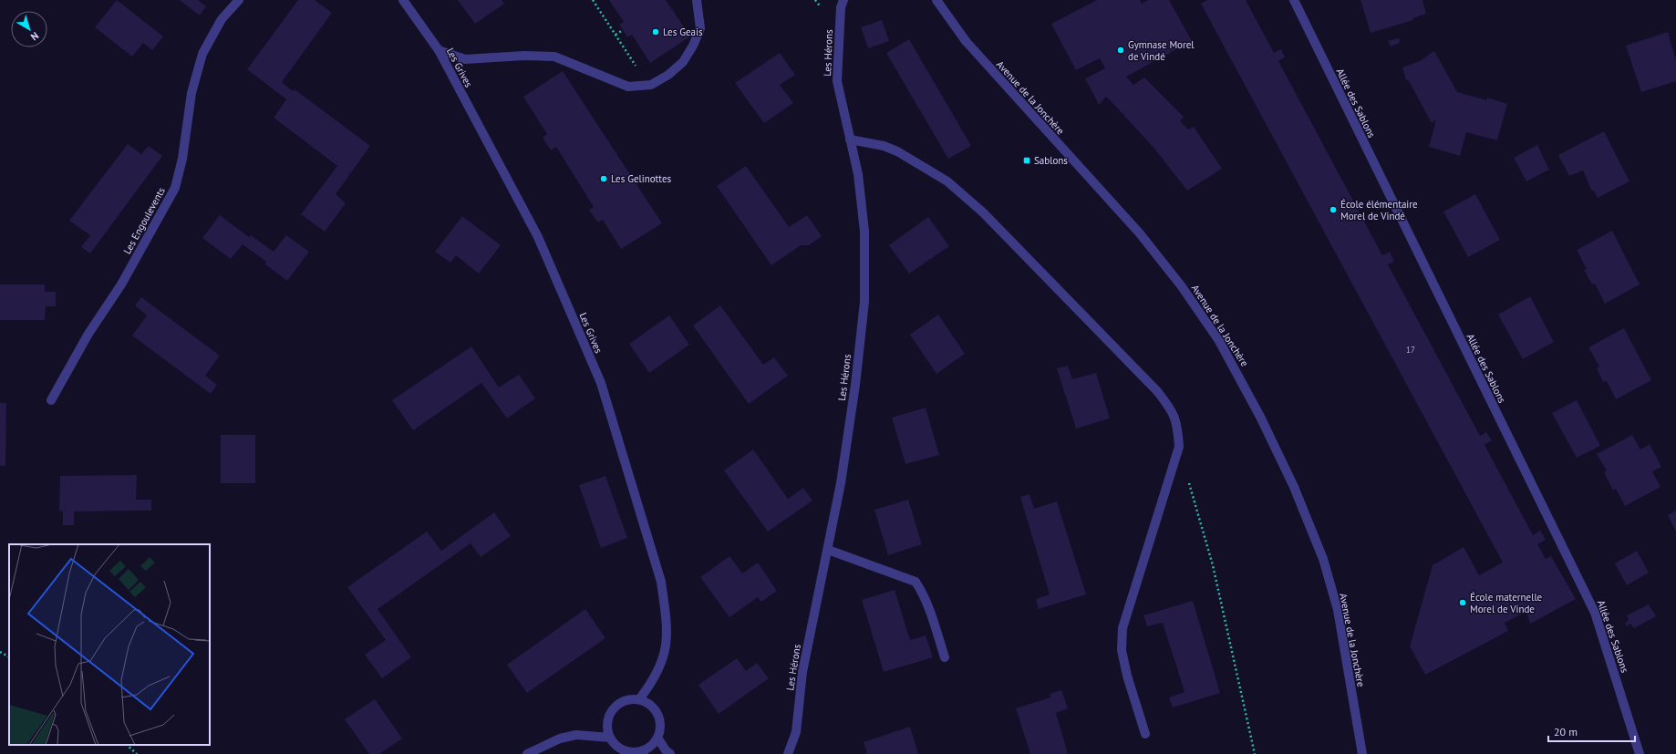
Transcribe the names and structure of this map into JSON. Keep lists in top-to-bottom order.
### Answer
{
  "streets": {
    "street": [
      "Les Hérons",
      "Les Grives",
      "Avenue de la Jonchère",
      "Allée des Sablons",
      "Les Engoulevents"
    ]
  },
  "places": {
    "other": [
      "Les Geais",
      "Gymnase Morel de Vindé",
      "Les Gelinottes",
      "École élémentaire Morel de Vindé",
      "École maternelle Morel de Vinde"
    ],
    "transit": ["Sablons"]
  },
  "house_numbers": ["17"],
  "scale_bar": "20 m",
  "north": "bottom right"
}
